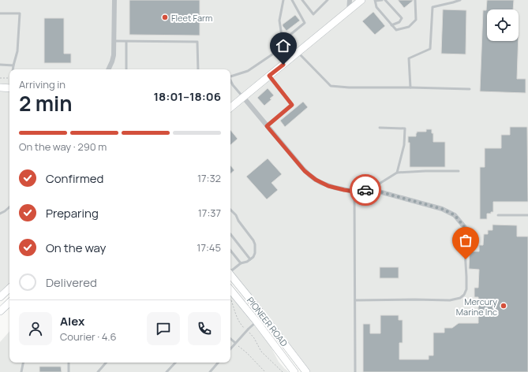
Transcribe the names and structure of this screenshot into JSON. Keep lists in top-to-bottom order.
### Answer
{
  "streets": {
    "main road": ["PIONEER ROAD"]
  },
  "places": ["Fleet Farm", "Mercury Marine Inc"],
  "page": {
    "heading": ["2 min", "Arriving in", "18:01–18:06"],
    "panel": ["Alex", "Courier · 4.6"],
    "bar": "On the way · 290 m",
    "list": [
      ["Confirmed", "17:32"],
      ["Preparing", "17:37"],
      ["On the way", "17:45"],
      "Delivered"
    ]
  }
}
